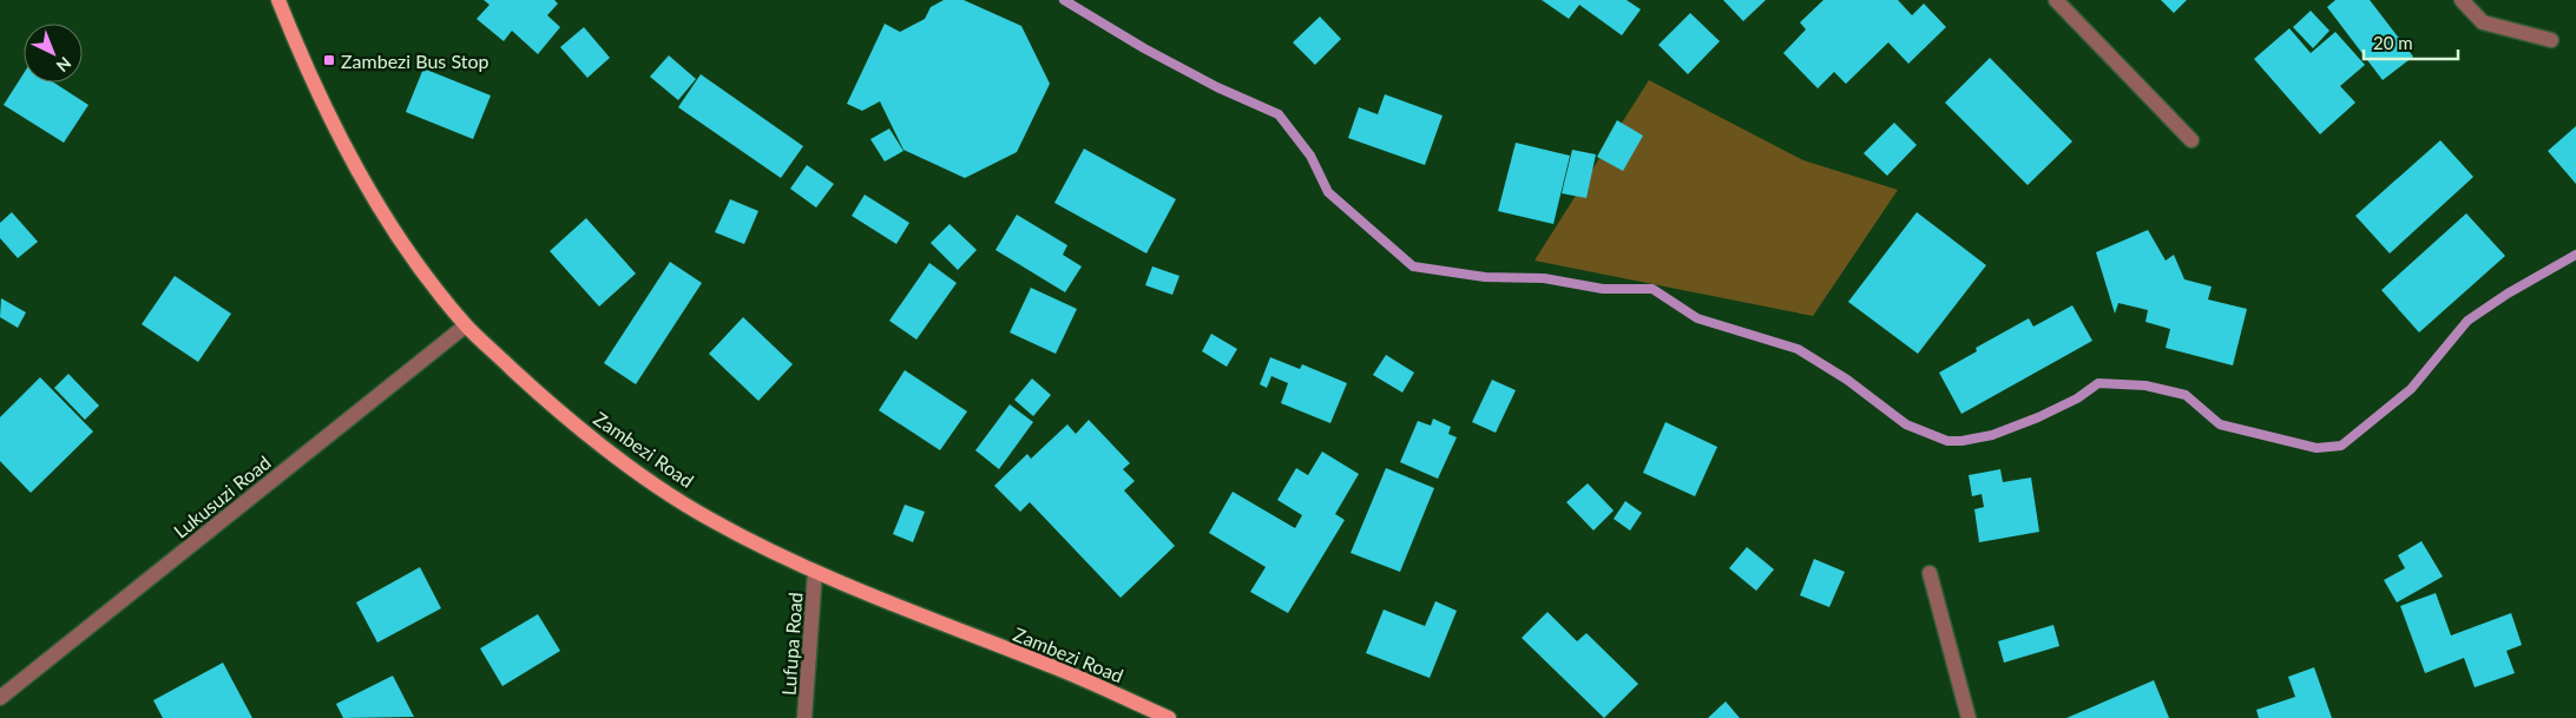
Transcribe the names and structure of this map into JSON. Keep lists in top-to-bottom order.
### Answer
{
  "streets": {
    "main road": ["Zambezi Road"],
    "street": ["Lukusuzi Road", "Lufupa Road"]
  },
  "crossings": [
    ["Zambezi Road", "Lukusuzi Road"],
    ["Zambezi Road", "Lufupa Road"]
  ],
  "places": {
    "transit": ["Zambezi Bus Stop"]
  },
  "scale_bar": "20 m",
  "north": "bottom right"
}
